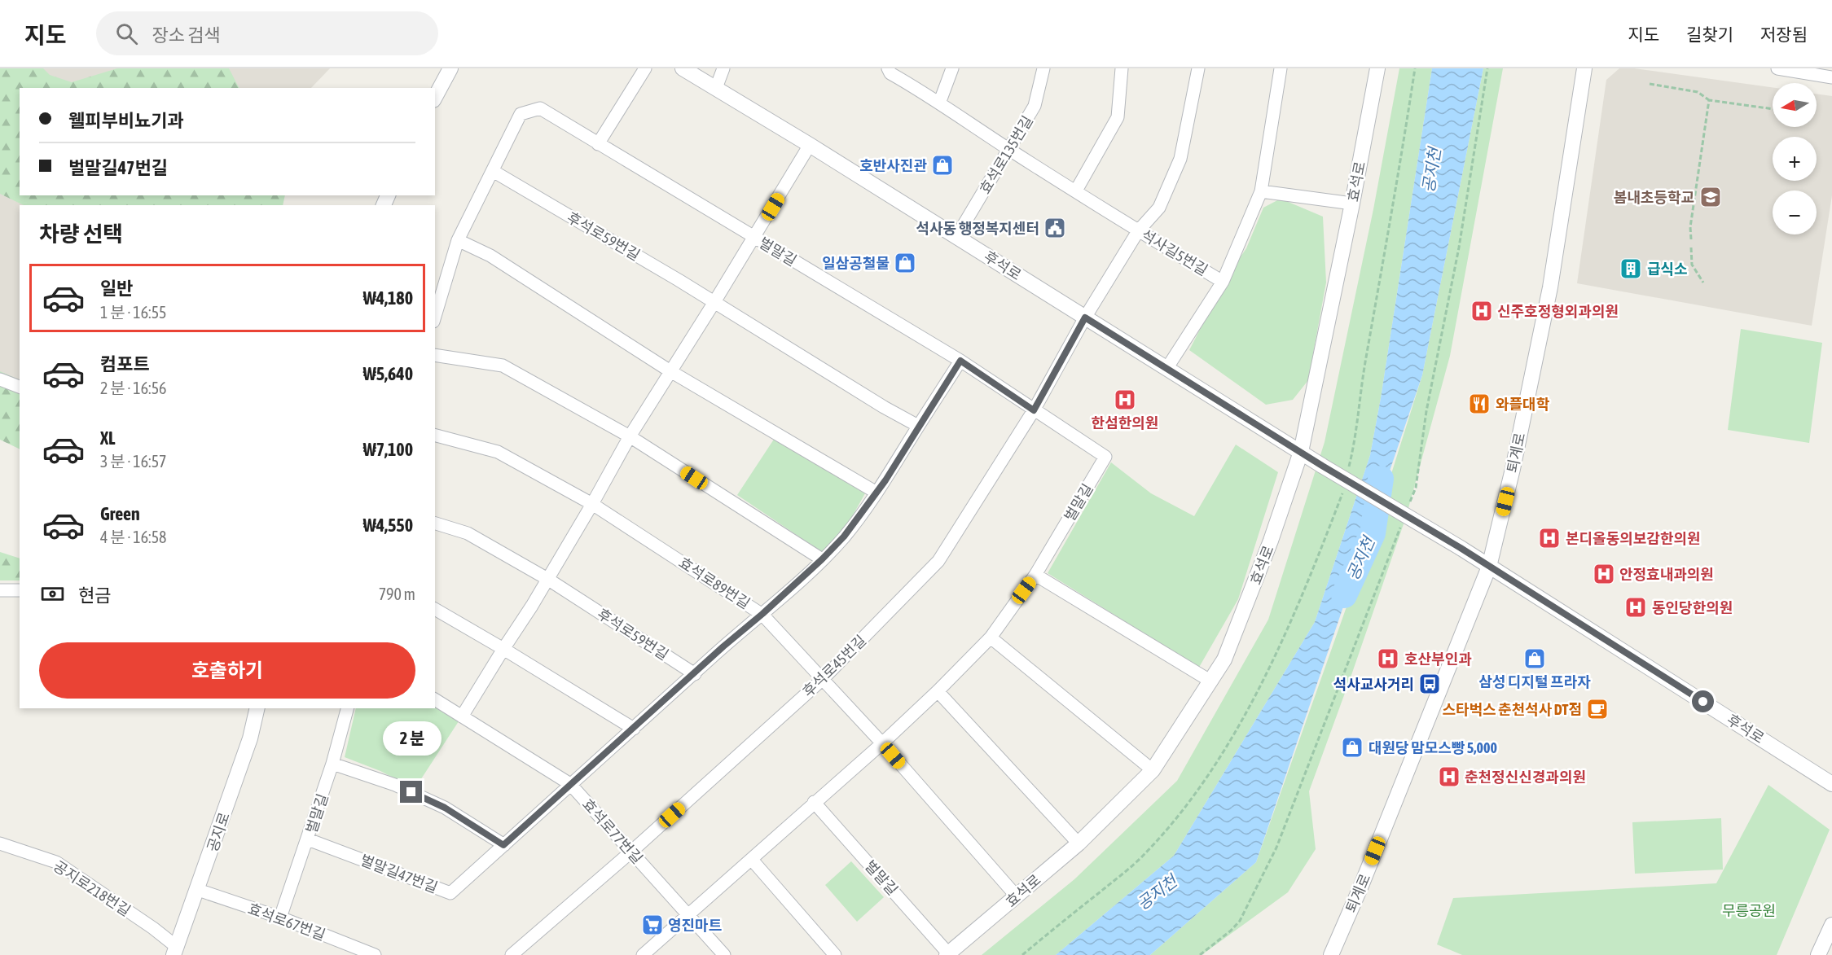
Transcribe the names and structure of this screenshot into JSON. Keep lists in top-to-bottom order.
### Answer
{
  "streets": {
    "street": [
      "효석로135번길",
      "효석로",
      "후석로59번길",
      "벌말길",
      "석사길5번길",
      "후석로",
      "퇴계로",
      "효석로89번길",
      "후석로45번길",
      "효석로77번길",
      "공지로",
      "벌말길47번길",
      "공지로218번길",
      "효석로67번길"
    ]
  },
  "crossings": [
    ["효석로135번길", "석사길5번길"],
    ["효석로135번길", "후석로"],
    ["효석로", "벌말길"],
    ["효석로", "후석로"],
    ["효석로", "효석로89번길"],
    ["후석로59번길", "벌말길"],
    ["후석로59번길", "벌말길47번길"],
    ["벌말길", "효석로89번길"],
    ["벌말길", "후석로45번길"],
    ["벌말길", "효석로77번길"],
    ["벌말길", "벌말길47번길"],
    ["벌말길", "효석로67번길"],
    ["석사길5번길", "후석로45번길"],
    ["후석로", "퇴계로"],
    ["후석로", "후석로45번길"],
    ["효석로89번길", "후석로45번길"],
    ["효석로89번길", "벌말길47번길"],
    ["후석로45번길", "효석로77번길"],
    ["효석로77번길", "벌말길47번길"],
    ["공지로", "공지로218번길"],
    ["공지로", "효석로67번길"]
  ],
  "water": ["공지천"],
  "parks": ["무릉공원"],
  "places": {
    "shop": [
      "호반사진관",
      "일삼공철물",
      "삼성 디지털 프라자",
      "대원당 맘모스빵 5,000"
    ],
    "school or university": ["봄내초등학교"],
    "public building": ["석사동 행정복지센터"],
    "building": ["급식소"],
    "hospital": [
      "신주호정형외과의원",
      "한섬한의원",
      "본디올동의보감한의원",
      "안정효내과의원",
      "동인당한의원",
      "호산부인과",
      "춘천정신신경과의원"
    ],
    "restaurant": ["와플대학"],
    "bus stop": ["석사교사거리"],
    "cafe": ["스타벅스 춘천석사 DT점"],
    "supermarket": ["영진마트"]
  },
  "north": "left",
  "page": {
    "header": "지도",
    "search": "장소 검색",
    "nav": ["지도", "길찾기", "저장됨"],
    "map_buttons": ["+", "−"],
    "banner": ["웰피부비뇨기과", "벌말길47번길"],
    "heading": "차량 선택",
    "list": [
      {
        "name": "일반",
        "note": "1 분 · 16:55",
        "value": "₩4,180"
      },
      {
        "name": "컴포트",
        "note": "2 분 · 16:56",
        "value": "₩5,640"
      },
      {
        "name": "XL",
        "note": "3 분 · 16:57",
        "value": "₩7,100"
      },
      {
        "name": "Green",
        "note": "4 분 · 16:58",
        "value": "₩4,550"
      }
    ],
    "pay": ["현금", "790 m"],
    "buttons": "호출하기",
    "bubble": "2 분"
  }
}
